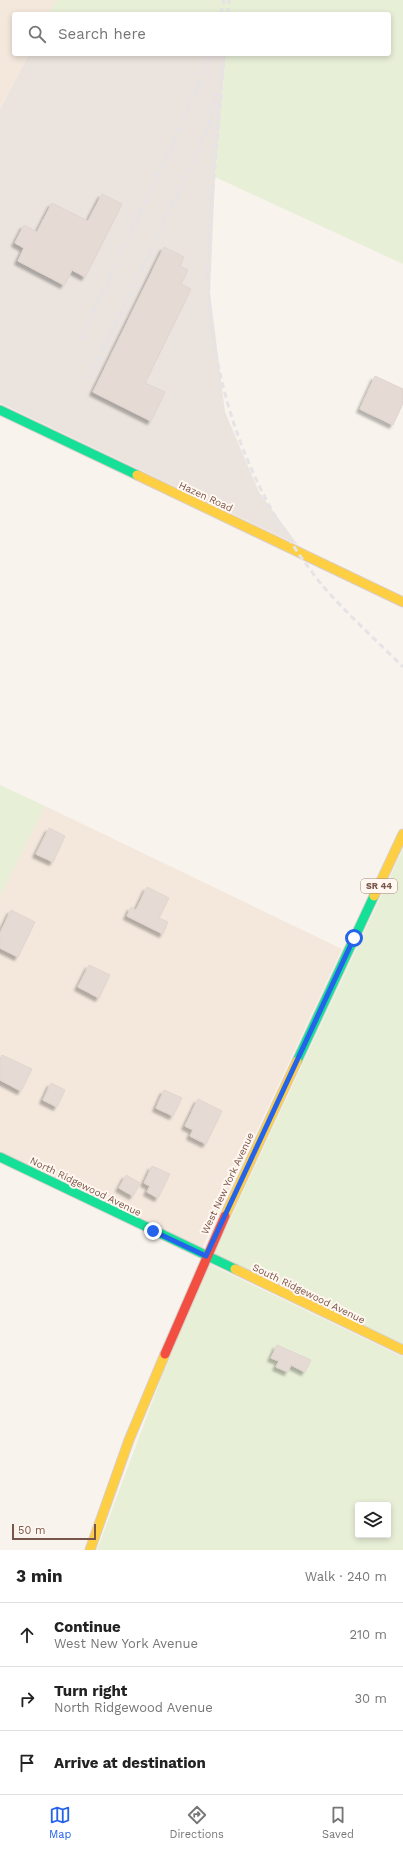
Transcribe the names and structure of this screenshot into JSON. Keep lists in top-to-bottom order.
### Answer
{
  "streets": {
    "street": [
      "Hazen Road",
      "SR 44",
      "West New York Avenue",
      "North Ridgewood Avenue",
      "South Ridgewood Avenue"
    ]
  },
  "crossings": [
    ["West New York Avenue", "North Ridgewood Avenue"],
    ["West New York Avenue", "South Ridgewood Avenue"],
    ["North Ridgewood Avenue", "South Ridgewood Avenue"]
  ],
  "scale_bar": "50 m",
  "page": {
    "search": "Search here",
    "scale": "50 m",
    "heading": ["3 min", "Walk · 240 m"],
    "list": [
      ["Continue", "West New York Avenue", "210 m"],
      ["Turn right", "North Ridgewood Avenue", "30 m"],
      "Arrive at destination"
    ],
    "nav": ["Map", "Directions", "Saved"]
  }
}
